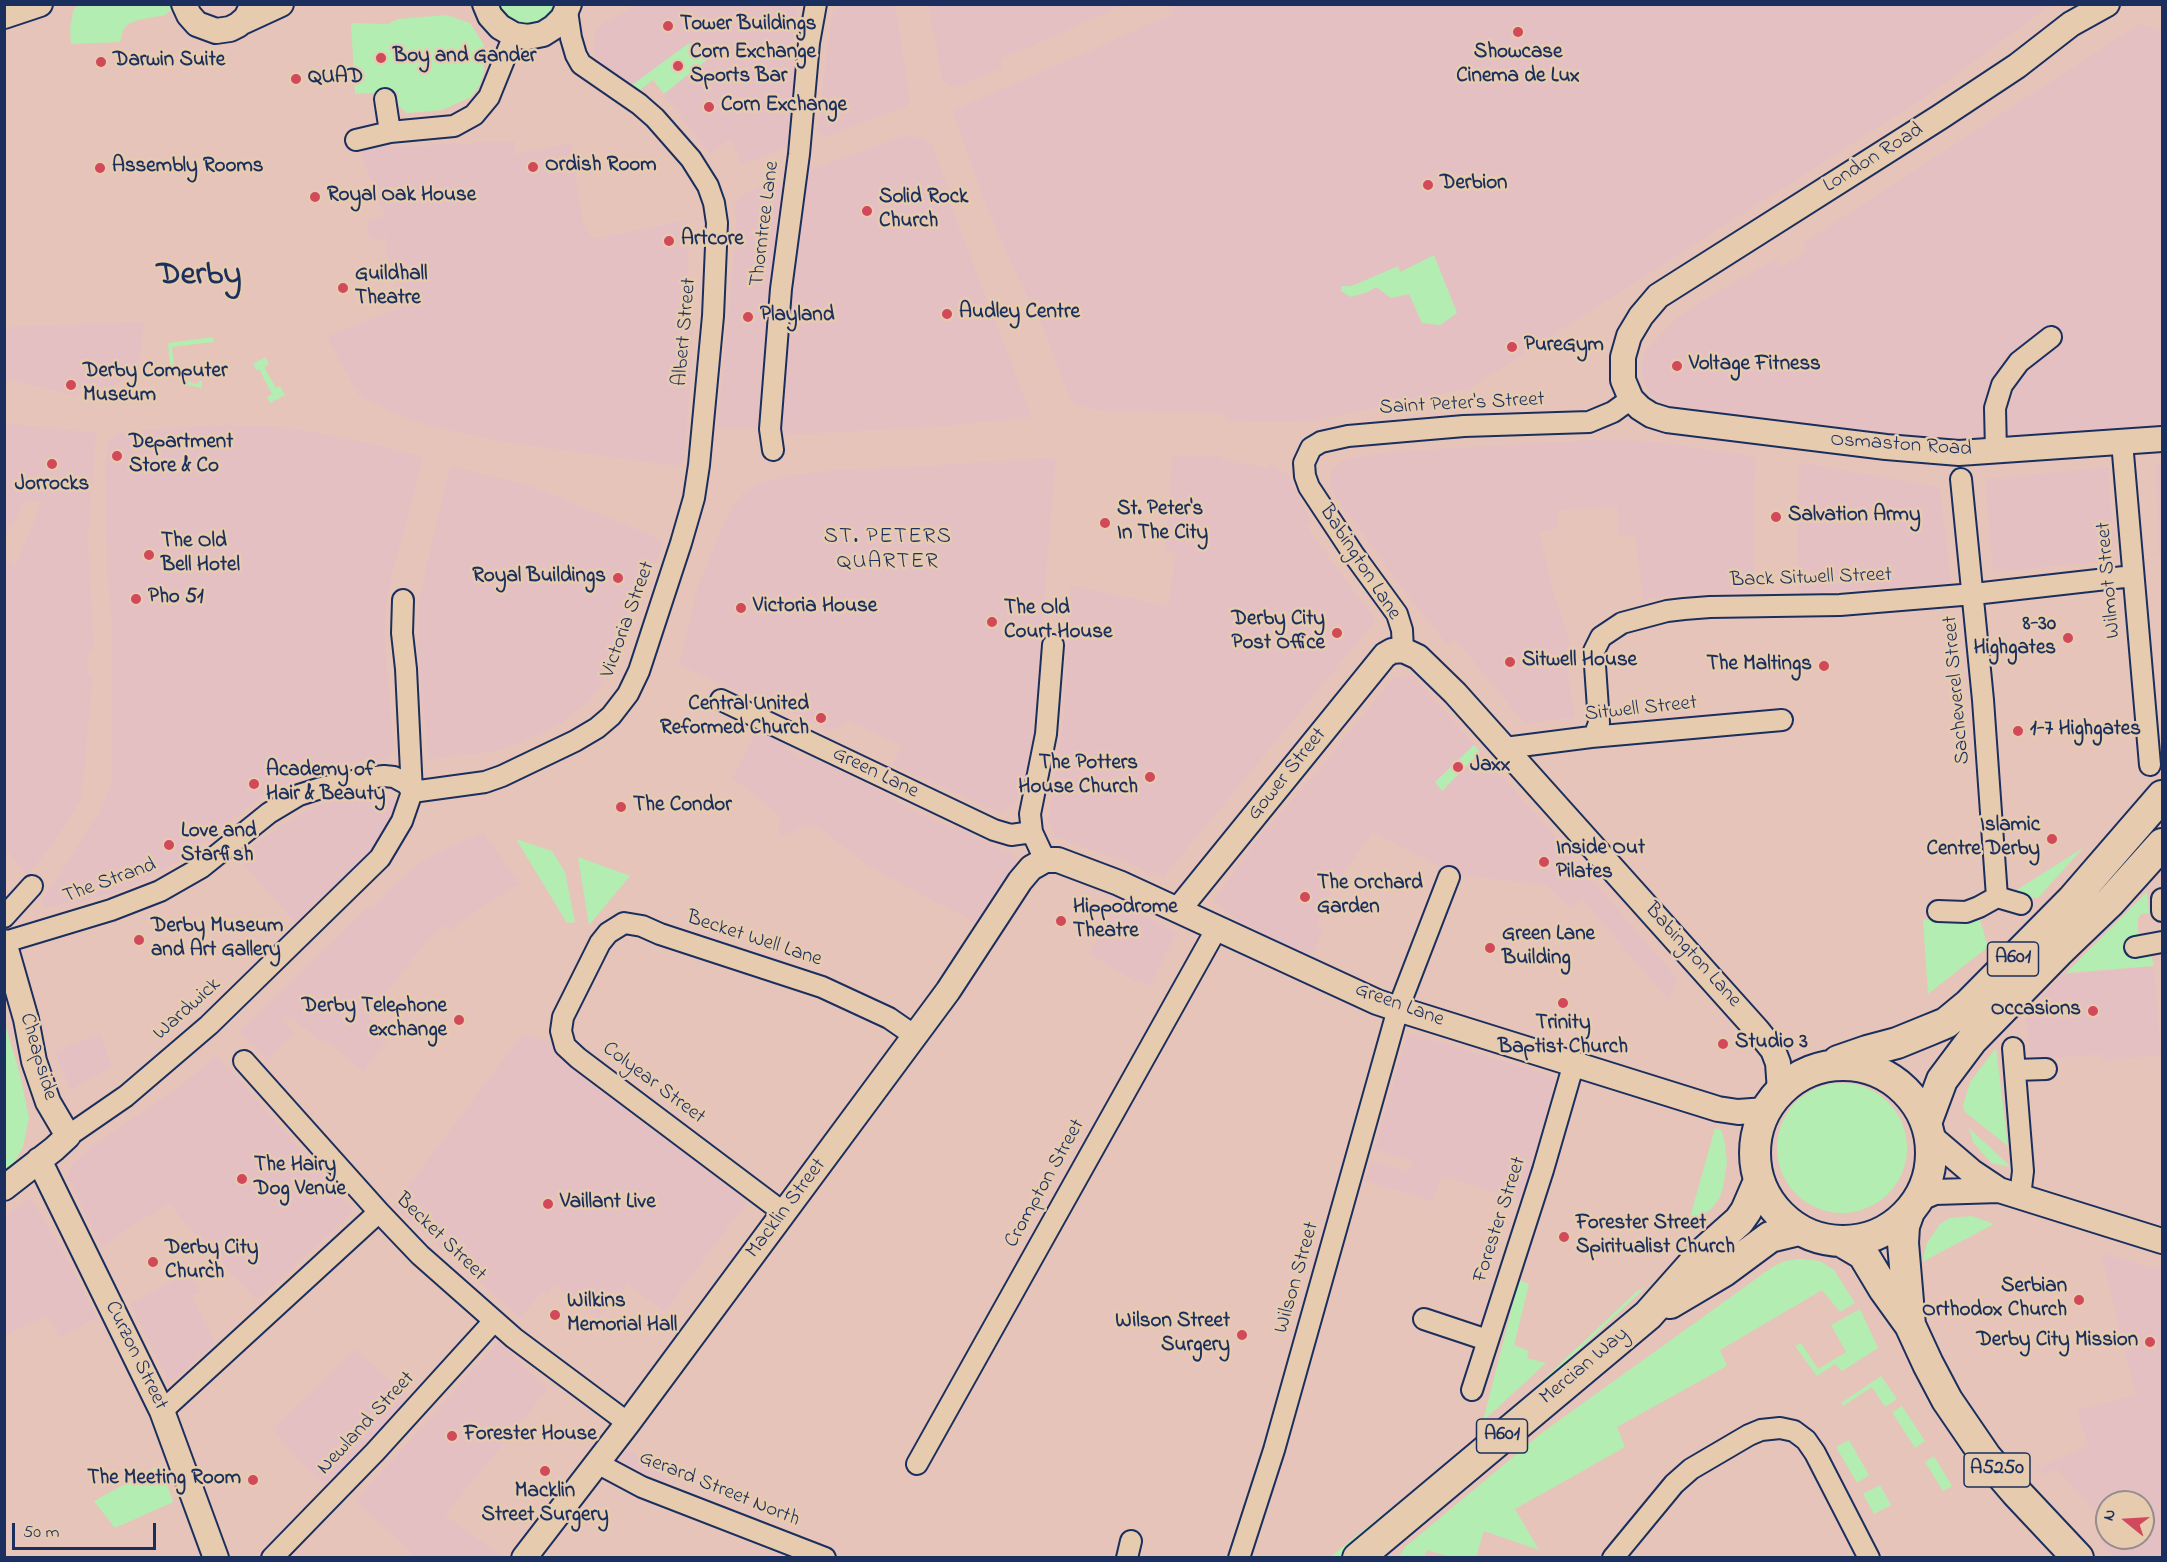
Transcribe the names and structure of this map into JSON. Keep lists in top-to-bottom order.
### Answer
{
  "streets": {
    "main road": ["A601", "Mercian Way", "A5250"],
    "street": [
      "London Road",
      "Thorntree Lane",
      "Albert Street",
      "Saint Peter's Street",
      "Osmaston Road",
      "Babington Lane",
      "Back Sitwell Street",
      "Wilmot Street",
      "Victoria Street",
      "Sacheverel Street",
      "Sitwell Street",
      "Green Lane",
      "Gower Street",
      "The Strand",
      "Becket Well Lane",
      "Wardwick",
      "Cheapside",
      "Colyear Street",
      "Crompton Street",
      "Macklin Street",
      "Forester Street",
      "Becket Street",
      "Wilson Street",
      "Curzon Street",
      "Newland Street",
      "Gerard Street North"
    ]
  },
  "crossings": [
    ["London Road", "Saint Peter's Street"],
    ["London Road", "Osmaston Road"],
    ["Albert Street", "Victoria Street"],
    ["Saint Peter's Street", "Osmaston Road"],
    ["Saint Peter's Street", "Babington Lane"],
    ["Osmaston Road", "Wilmot Street"],
    ["Babington Lane", "Sitwell Street"],
    ["Babington Lane", "Green Lane"],
    ["Babington Lane", "Gower Street"],
    ["Babington Lane", "A601"],
    ["Babington Lane", "Mercian Way"],
    ["Babington Lane", "A5250"],
    ["Back Sitwell Street", "Wilmot Street"],
    ["Back Sitwell Street", "Sacheverel Street"],
    ["Back Sitwell Street", "Sitwell Street"],
    ["Victoria Street", "The Strand"],
    ["Victoria Street", "Wardwick"],
    ["Green Lane", "Gower Street"],
    ["Green Lane", "A601"],
    ["Green Lane", "Crompton Street"],
    ["Green Lane", "Macklin Street"],
    ["Green Lane", "Forester Street"],
    ["Green Lane", "Wilson Street"],
    ["Green Lane", "Mercian Way"],
    ["Green Lane", "A5250"],
    ["The Strand", "Wardwick"],
    ["The Strand", "Cheapside"],
    ["Becket Well Lane", "Colyear Street"],
    ["Becket Well Lane", "Macklin Street"],
    ["A601", "Mercian Way"],
    ["A601", "A5250"],
    ["Wardwick", "Cheapside"],
    ["Colyear Street", "Macklin Street"],
    ["Macklin Street", "Becket Street"],
    ["Macklin Street", "Gerard Street North"],
    ["Becket Street", "Newland Street"],
    ["Mercian Way", "A5250"]
  ],
  "districts": ["Derby", "ST. PETERS QUARTER"],
  "places": [
    "Tower Buildings",
    "Showcase Cinema de Lux",
    "Boy and Gander",
    "Darwin Suite",
    "Corn Exchange Sports Bar",
    "QUAD",
    "Corn Exchange",
    "Ordish Room",
    "Assembly Rooms",
    "Derbion",
    "Royal Oak House",
    "Solid Rock Church",
    "Artcore",
    "Guildhall Theatre",
    "Audley Centre",
    "Playland",
    "PureGym",
    "Voltage Fitness",
    "Derby Computer Museum",
    "Department Store & Co",
    "Jorrocks",
    "Salvation Army",
    "St. Peter's In The City",
    "The Old Bell Hotel",
    "Royal Buildings",
    "Pho 51",
    "Victoria House",
    "The Old Court House",
    "Derby City Post Office",
    "8-30 Highgates",
    "Sitwell House",
    "The Maltings",
    "Central United Reformed Church",
    "1-7 Highgates",
    "Jaxx",
    "The Potters House Church",
    "Academy of Hair & Beauty",
    "The Condor",
    "Islamic Centre Derby",
    "Love and Starfish",
    "Inside Out Pilates",
    "The Orchard Garden",
    "Hippodrome Theatre",
    "Derby Museum and Art Gallery",
    "Green Lane Building",
    "Trinity Baptist Church",
    "Occasions",
    "Derby Telephone exchange",
    "Studio 3",
    "The Hairy Dog Venue",
    "Vaillant Live",
    "Forester Street Spiritualist Church",
    "Derby City Church",
    "Serbian Orthodox Church",
    "Wilkins Memorial Hall",
    "Wilson Street Surgery",
    "Derby City Mission",
    "Forester House",
    "Macklin Street Surgery",
    "The Meeting Room"
  ],
  "scale_bar": "50 m",
  "north": "left"
}
